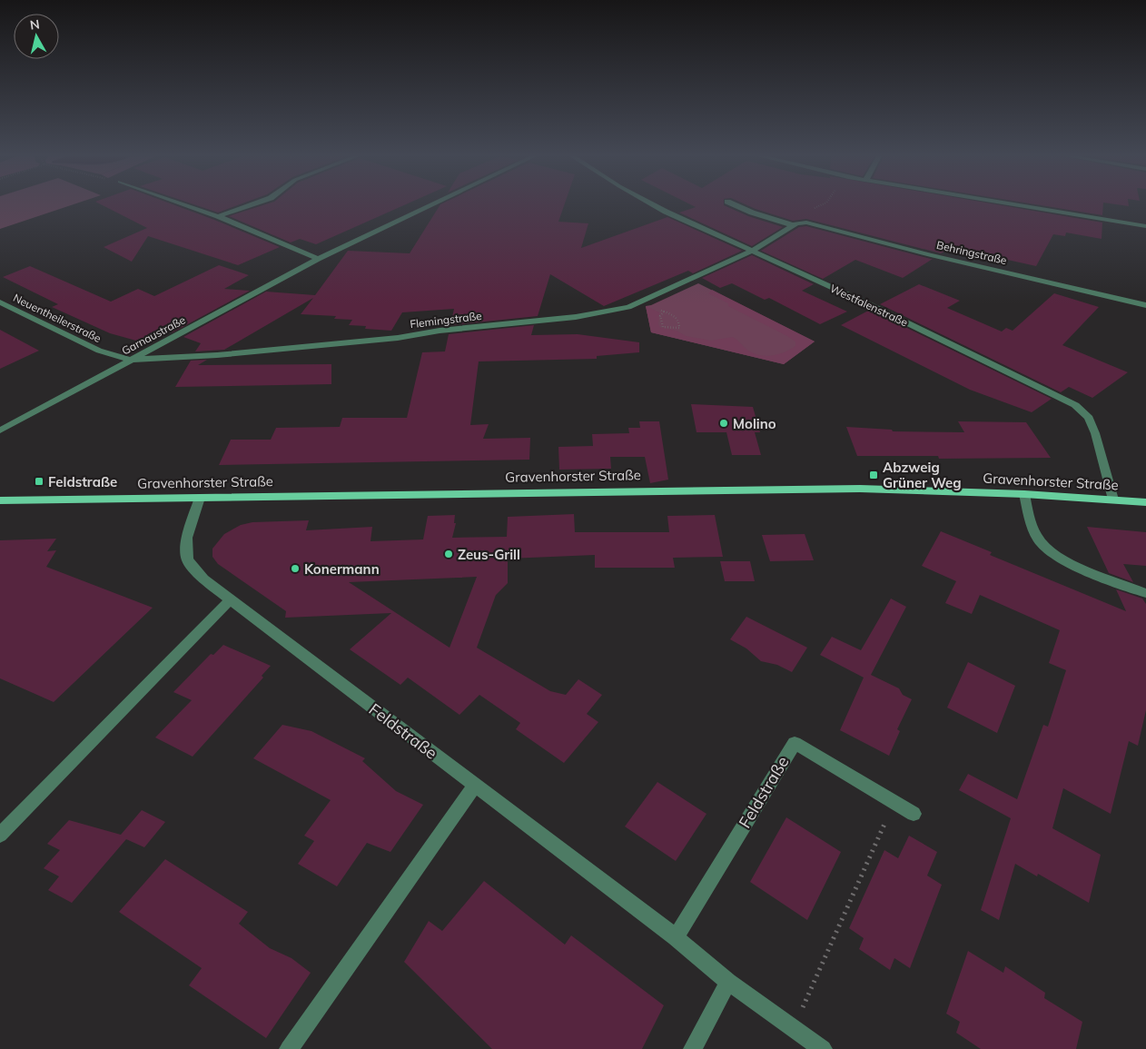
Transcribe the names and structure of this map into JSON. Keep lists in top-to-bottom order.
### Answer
{
  "streets": {
    "main road": ["Gravenhorster Straße"],
    "street": [
      "Behringstraße",
      "Westfalenstraße",
      "Neuentheilerstraße",
      "Flemingstraße",
      "Garnaustraße",
      "Feldstraße"
    ]
  },
  "crossings": [
    ["Westfalenstraße", "Flemingstraße"],
    ["Westfalenstraße", "Gravenhorster Straße"],
    ["Neuentheilerstraße", "Flemingstraße"],
    ["Neuentheilerstraße", "Garnaustraße"],
    ["Flemingstraße", "Garnaustraße"],
    ["Gravenhorster Straße", "Feldstraße"]
  ],
  "places": {
    "other": ["Molino", "Zeus-Grill", "Konermann"],
    "transit": ["Abzweig Grüner Weg", "Feldstraße"]
  },
  "north": "top"
}
